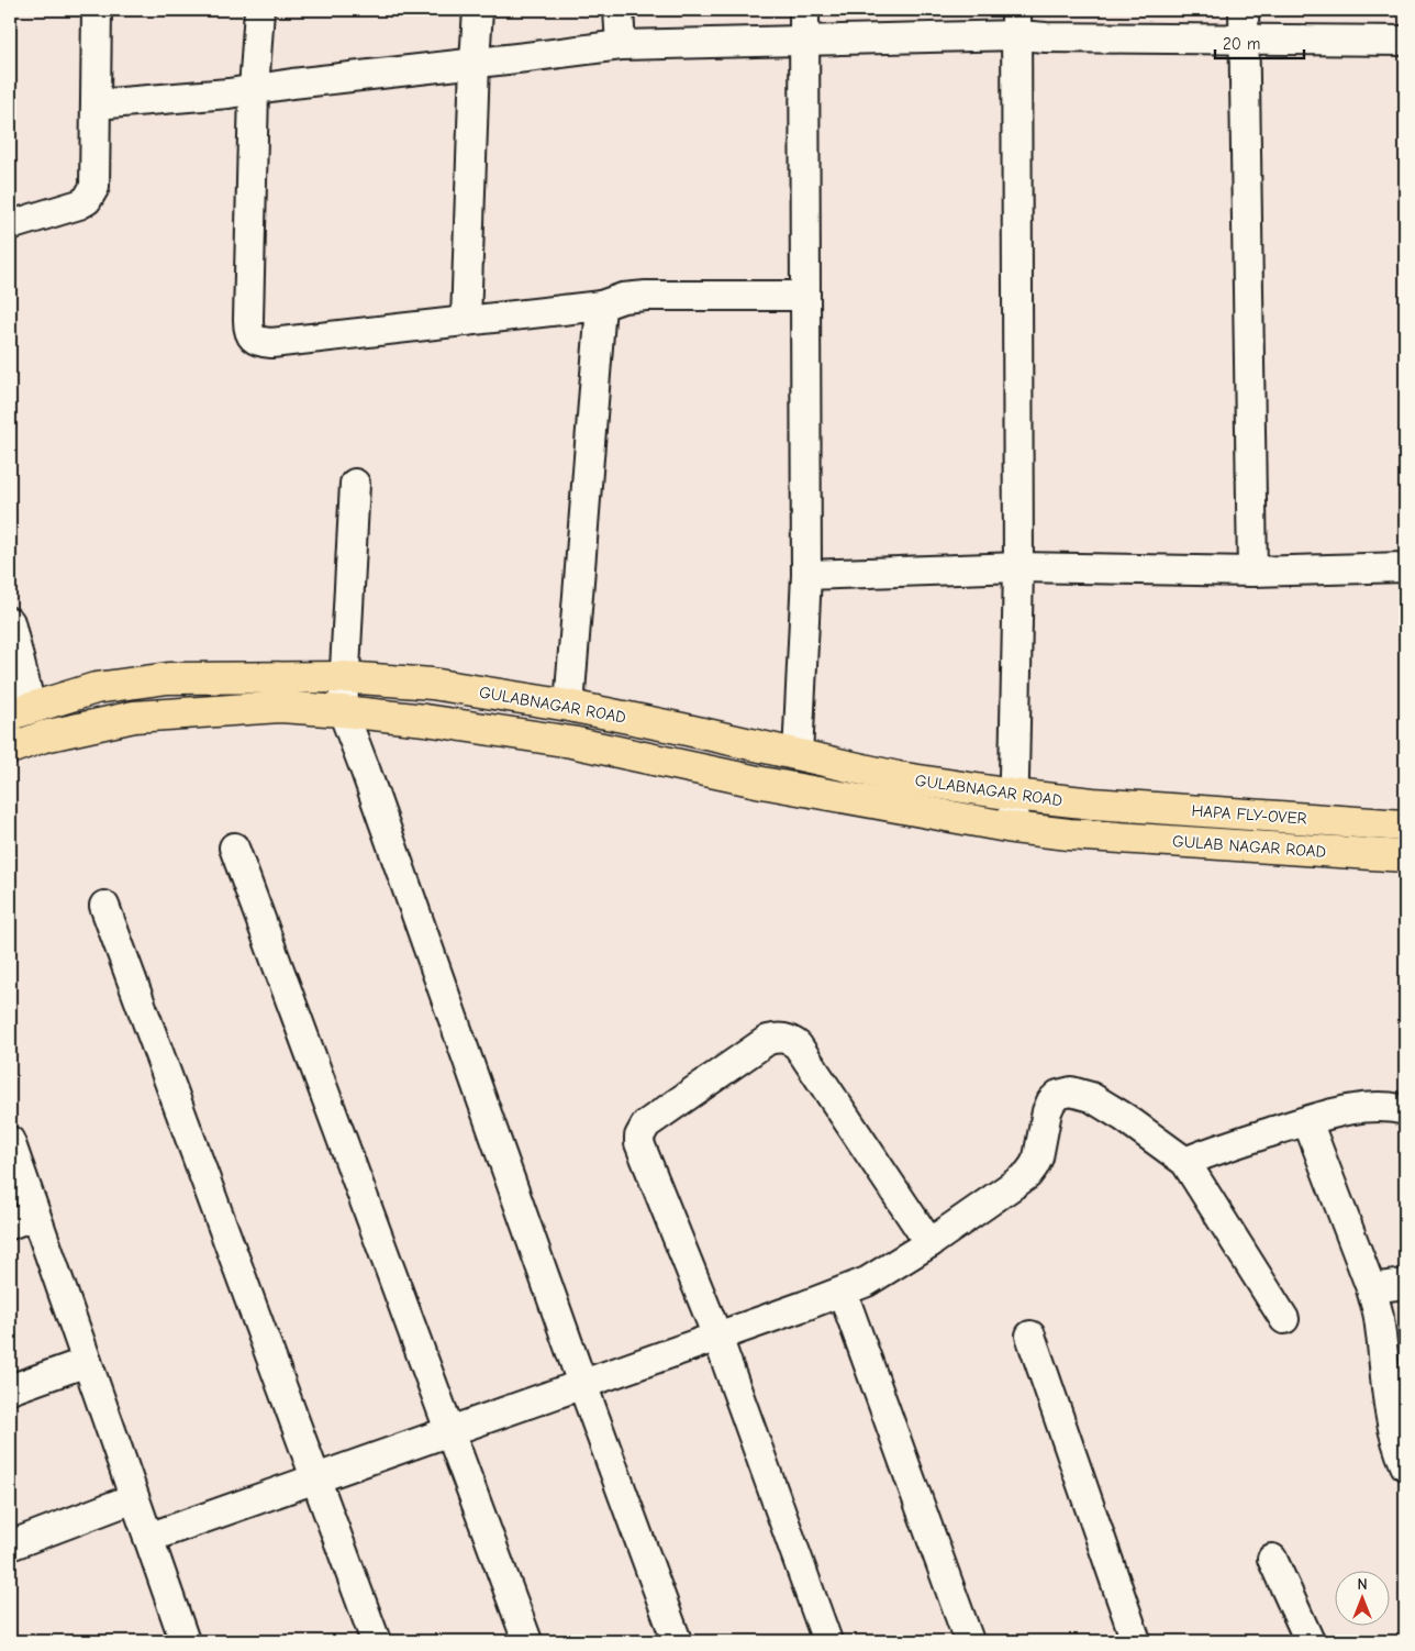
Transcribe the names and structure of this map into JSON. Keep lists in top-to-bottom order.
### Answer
{
  "streets": {
    "main road": ["GULABNAGAR ROAD", "HAPA FLY-OVER", "GULAB NAGAR ROAD"]
  },
  "crossings": [
    ["GULABNAGAR ROAD", "HAPA FLY-OVER"],
    ["GULABNAGAR ROAD", "GULAB NAGAR ROAD"]
  ],
  "scale_bar": "20 m",
  "north": "top"
}
